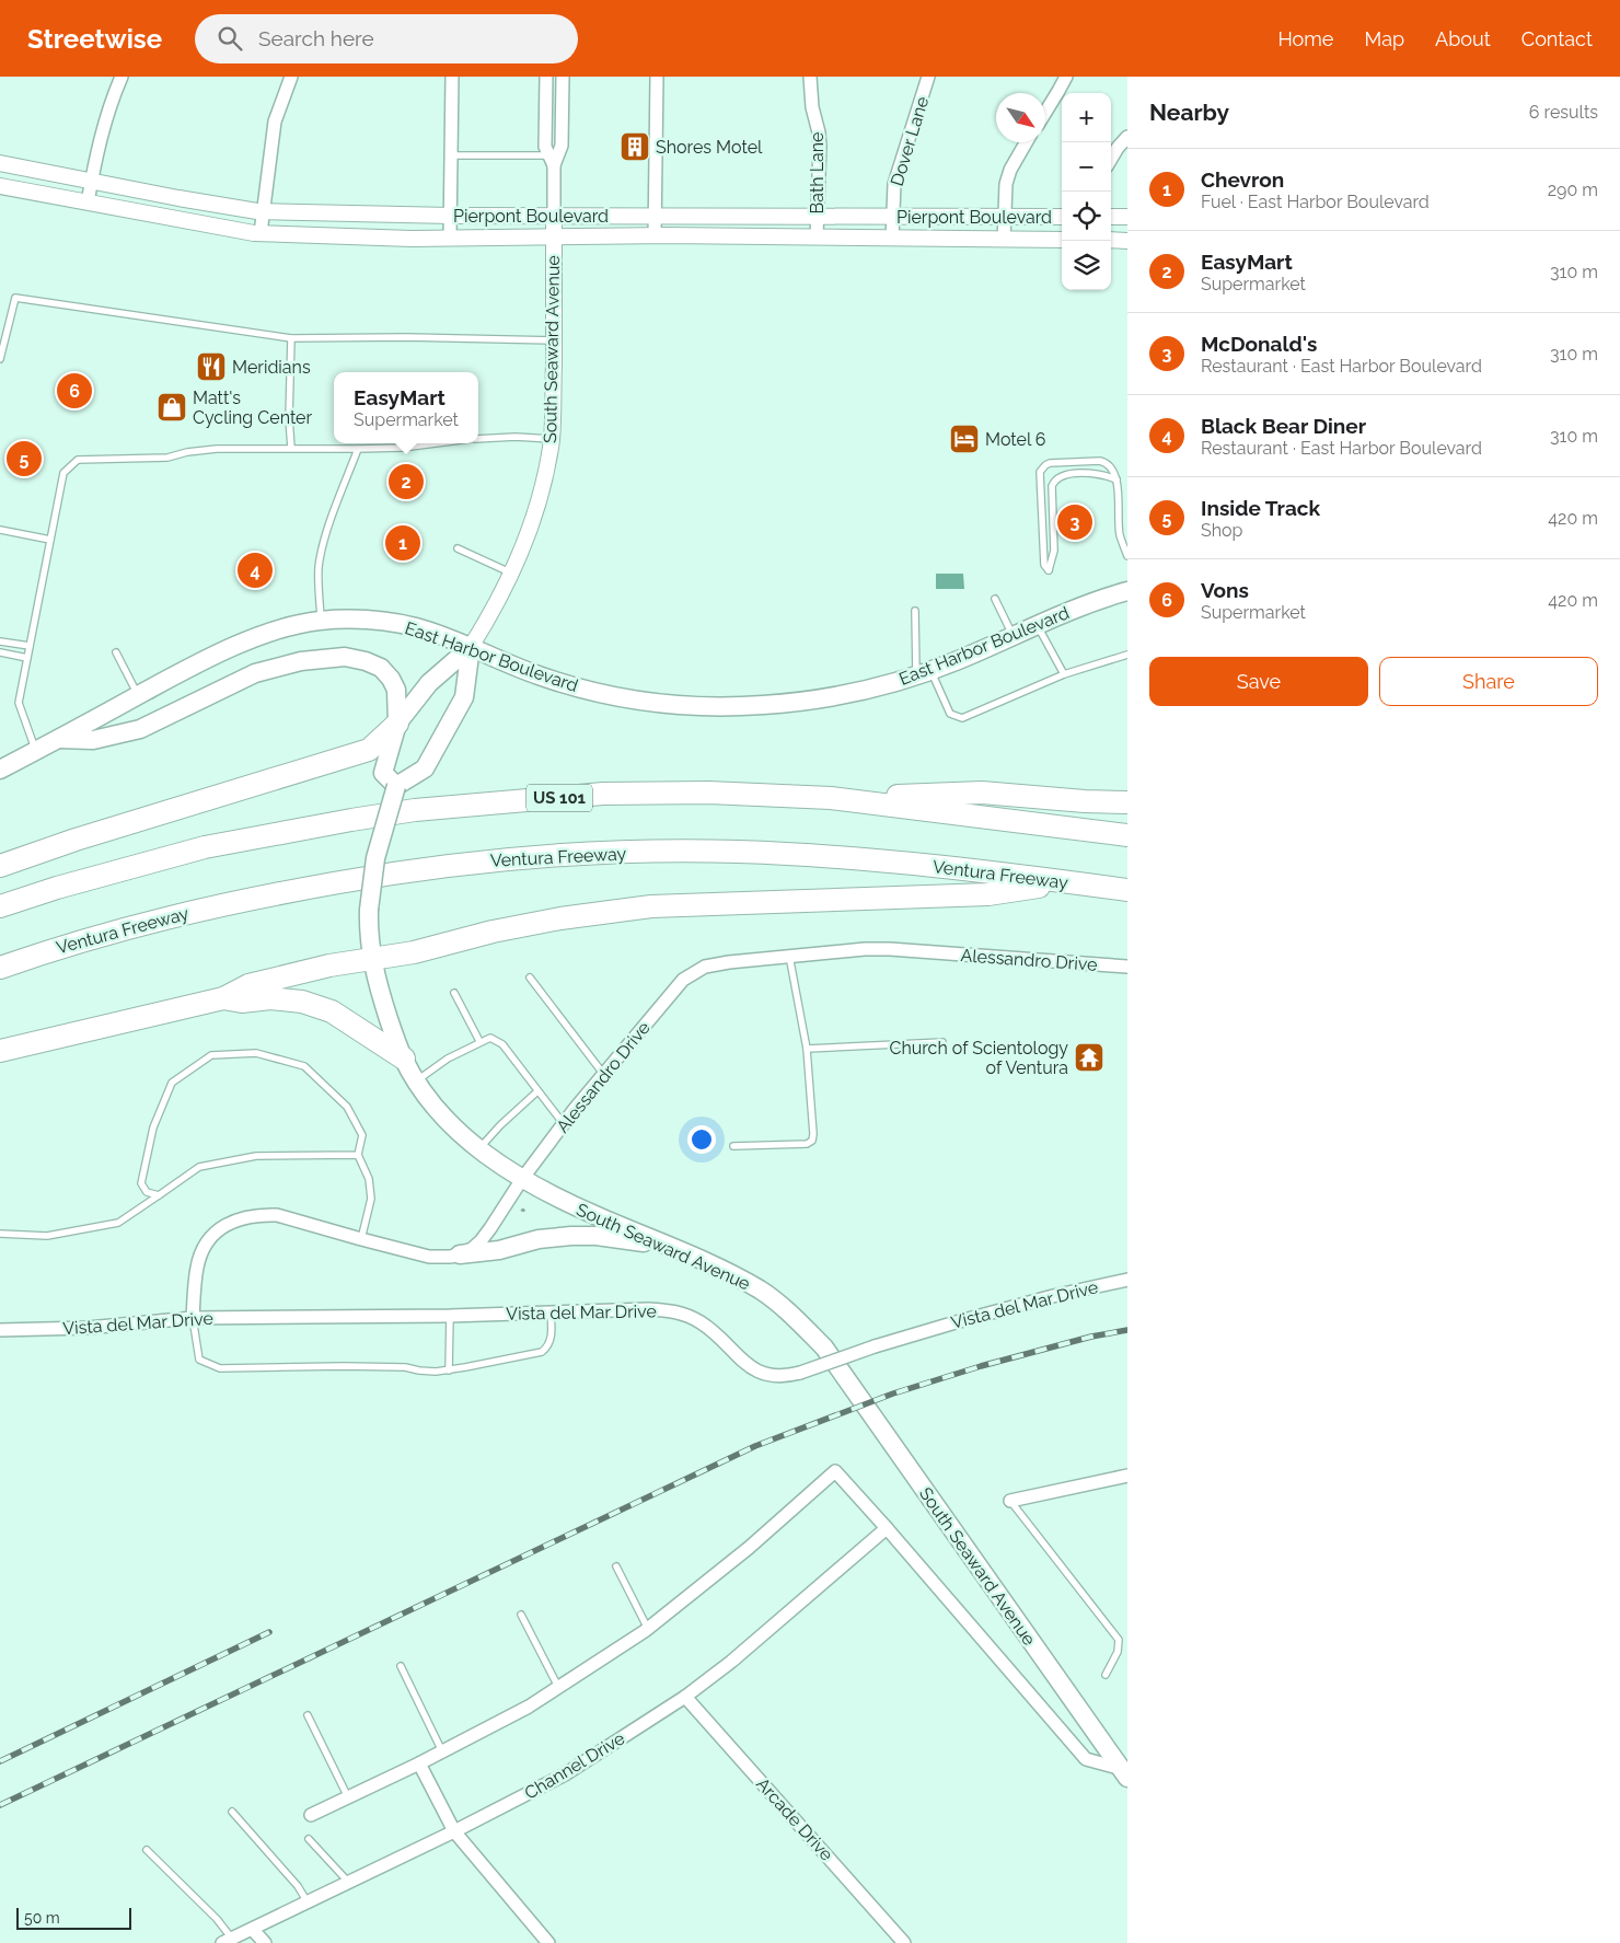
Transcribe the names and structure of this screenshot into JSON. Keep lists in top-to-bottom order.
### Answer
{
  "streets": {
    "highway": ["US 101", "Ventura Freeway"],
    "main road": ["South Seaward Avenue", "East Harbor Boulevard"],
    "street": [
      "Dover Lane",
      "Bath Lane",
      "Pierpont Boulevard",
      "Alessandro Drive",
      "Vista del Mar Drive",
      "Channel Drive",
      "Arcade Drive"
    ]
  },
  "crossings": [
    ["Dover Lane", "Pierpont Boulevard"],
    ["Bath Lane", "Pierpont Boulevard"],
    ["Pierpont Boulevard", "South Seaward Avenue"],
    ["South Seaward Avenue", "East Harbor Boulevard"],
    ["South Seaward Avenue", "Alessandro Drive"],
    ["South Seaward Avenue", "Channel Drive"],
    ["Alessandro Drive", "Vista del Mar Drive"],
    ["Channel Drive", "Arcade Drive"]
  ],
  "places": {
    "building": ["Shores Motel"],
    "restaurant": ["Meridians"],
    "shop": ["Matt's Cycling Center"],
    "hotel": ["Motel 6"],
    "temple": ["Church of Scientology of Ventura"]
  },
  "scale_bar": "50 m",
  "north": "bottom right",
  "page": {
    "header": "Streetwise",
    "search": "Search here",
    "nav": [
      "Home",
      "Map",
      "About",
      "Contact"
    ],
    "heading": ["Nearby", "6 results"],
    "map_buttons": ["+", "−"],
    "list": [
      {
        "mark": "1",
        "name": "Chevron",
        "note": "Fuel · East Harbor Boulevard",
        "value": "290 m"
      },
      {
        "mark": "2",
        "name": "EasyMart",
        "note": "Supermarket",
        "value": "310 m"
      },
      {
        "mark": "3",
        "name": "McDonald's",
        "note": "Restaurant · East Harbor Boulevard",
        "value": "310 m"
      },
      {
        "mark": "4",
        "name": "Black Bear Diner",
        "note": "Restaurant · East Harbor Boulevard",
        "value": "310 m"
      },
      {
        "mark": "5",
        "name": "Inside Track",
        "note": "Shop",
        "value": "420 m"
      },
      {
        "mark": "6",
        "name": "Vons",
        "note": "Supermarket",
        "value": "420 m"
      }
    ],
    "pins": [
      "6",
      "5",
      "2",
      "3",
      "1",
      "4"
    ],
    "popup": ["EasyMart", "Supermarket"],
    "buttons": ["Save", "Share"],
    "scale": "50 m"
  }
}
